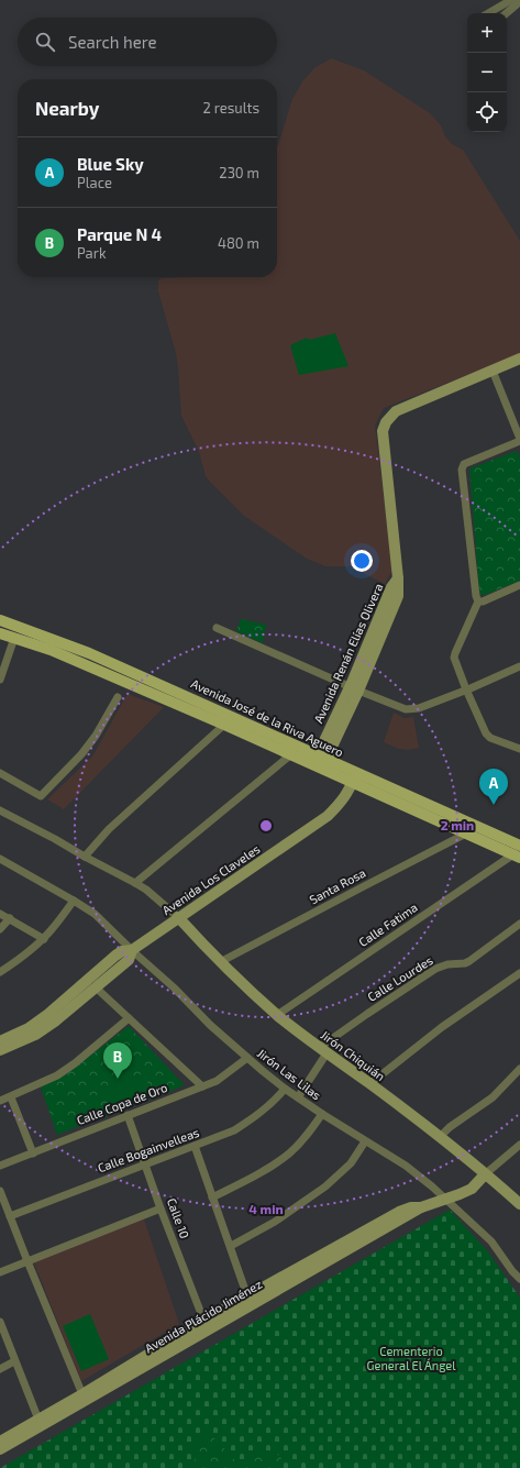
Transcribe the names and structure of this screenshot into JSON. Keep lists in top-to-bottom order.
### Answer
{
  "streets": {
    "main road": ["Avenida José de la Riva Aguero"],
    "street": [
      "Avenida Renán Elías Olivera",
      "Avenida Los Claveles",
      "Santa Rosa",
      "Calle Fatima",
      "Calle Lourdes",
      "Jirón Chiquián",
      "Jirón Las Lilas",
      "Calle Copa de Oro",
      "Calle Bogainvelleas",
      "Calle 10",
      "Avenida Plácido Jiménez"
    ]
  },
  "crossings": [
    ["Avenida Renán Elías Olivera", "Avenida José de la Riva Aguero"],
    ["Avenida José de la Riva Aguero", "Avenida Los Claveles"],
    ["Avenida José de la Riva Aguero", "Santa Rosa"],
    ["Avenida José de la Riva Aguero", "Calle Fatima"],
    ["Avenida Los Claveles", "Jirón Chiquián"],
    ["Avenida Los Claveles", "Jirón Las Lilas"],
    ["Santa Rosa", "Jirón Chiquián"],
    ["Calle Fatima", "Jirón Chiquián"],
    ["Calle Lourdes", "Jirón Chiquián"],
    ["Calle Lourdes", "Jirón Las Lilas"],
    ["Jirón Chiquián", "Avenida Plácido Jiménez"],
    ["Jirón Las Lilas", "Calle Copa de Oro"],
    ["Jirón Las Lilas", "Calle Bogainvelleas"],
    ["Jirón Las Lilas", "Avenida Plácido Jiménez"],
    ["Calle Copa de Oro", "Calle 10"],
    ["Calle Bogainvelleas", "Calle 10"],
    ["Calle 10", "Avenida Plácido Jiménez"]
  ],
  "parks": ["Cementerio General El Ángel"],
  "page": {
    "map_buttons": ["+", "−"],
    "search": "Search here",
    "heading": ["Nearby", "2 results"],
    "list": [
      {
        "mark": "A",
        "name": "Blue Sky",
        "note": "Place",
        "value": "230 m"
      },
      {
        "mark": "B",
        "name": "Parque N 4",
        "note": "Park",
        "value": "480 m"
      }
    ],
    "pins": ["A", "B"]
  },
  "rings": ["2 min", "4 min"]
}
